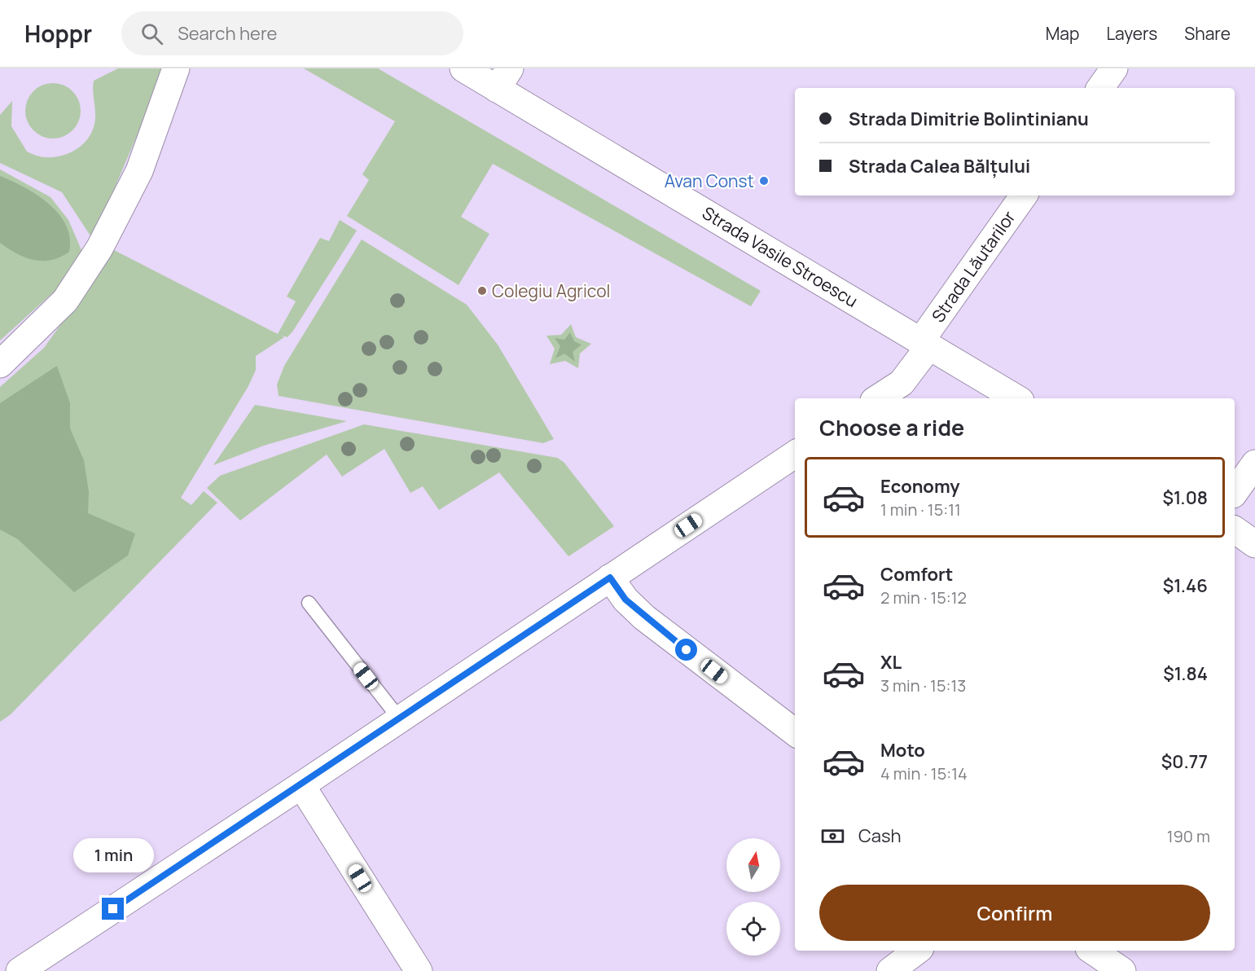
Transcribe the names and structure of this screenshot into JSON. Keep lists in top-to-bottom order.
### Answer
{
  "streets": {
    "main road": ["Strada Vasile Stroescu", "Strada Lăutarilor"]
  },
  "crossings": [
    ["Strada Vasile Stroescu", "Strada Lăutarilor"]
  ],
  "places": ["Avan Const", "Colegiu Agricol"],
  "north": "top",
  "page": {
    "header": "Hoppr",
    "search": "Search here",
    "nav": ["Map", "Layers", "Share"],
    "banner": ["Strada Dimitrie Bolintinianu", "Strada Calea Bălțului"],
    "heading": "Choose a ride",
    "list": [
      {
        "name": "Economy",
        "note": "1 min · 15:11",
        "value": "$1.08"
      },
      {
        "name": "Comfort",
        "note": "2 min · 15:12",
        "value": "$1.46"
      },
      {
        "name": "XL",
        "note": "3 min · 15:13",
        "value": "$1.84"
      },
      {
        "name": "Moto",
        "note": "4 min · 15:14",
        "value": "$0.77"
      }
    ],
    "pay": ["Cash", "190 m"],
    "bubble": "1 min",
    "buttons": "Confirm"
  }
}
